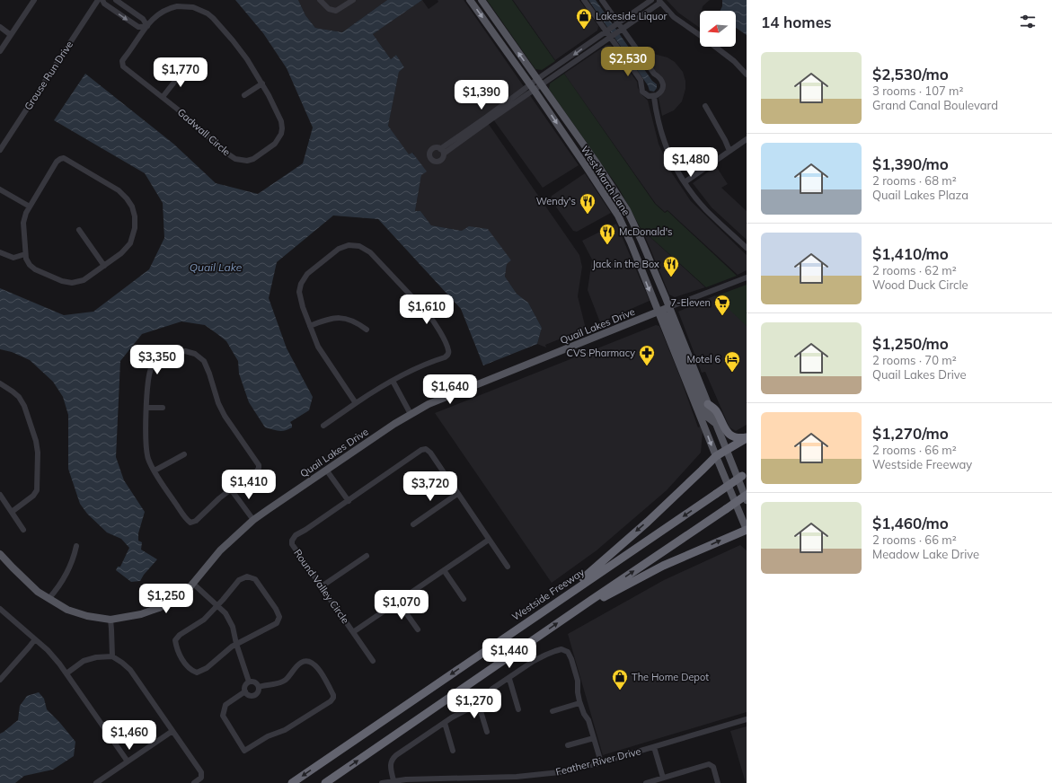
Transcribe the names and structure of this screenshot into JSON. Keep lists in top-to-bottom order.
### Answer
{
  "streets": {
    "highway": ["Westside Freeway"],
    "main road": ["West March Lane", "Quail Lakes Drive"],
    "street": [
      "Grouse Run Drive",
      "Gadwall Circle",
      "Round Valley Circle",
      "Feather River Drive"
    ]
  },
  "crossings": [
    ["West March Lane", "Quail Lakes Drive"]
  ],
  "water": ["Quail Lake"],
  "places": {
    "shop": ["Lakeside Liquor", "The Home Depot"],
    "restaurant": ["Wendy's", "McDonald's", "Jack in the Box"],
    "supermarket": ["7-Eleven"],
    "pharmacy": ["CVS Pharmacy"],
    "hotel": ["Motel 6"]
  },
  "north": "left",
  "page": {
    "heading": "14 homes",
    "list": [
      {
        "name": "$2,530/mo",
        "note": "3 rooms · 107 m² · Grand Canal Boulevard"
      },
      {
        "name": "$1,390/mo",
        "note": "2 rooms · 68 m² · Quail Lakes Plaza"
      },
      {
        "name": "$1,410/mo",
        "note": "2 rooms · 62 m² · Wood Duck Circle"
      },
      {
        "name": "$1,250/mo",
        "note": "2 rooms · 70 m² · Quail Lakes Drive"
      },
      {
        "name": "$1,270/mo",
        "note": "2 rooms · 66 m² · Westside Freeway"
      },
      {
        "name": "$1,460/mo",
        "note": "2 rooms · 66 m² · Meadow Lake Drive"
      }
    ],
    "price": [
      "$2,530",
      "$1,770",
      "$1,390",
      "$1,480",
      "$1,610",
      "$3,350",
      "$1,640",
      "$1,410",
      "$3,720",
      "$1,250",
      "$1,070",
      "$1,440",
      "$1,270",
      "$1,460"
    ]
  }
}
